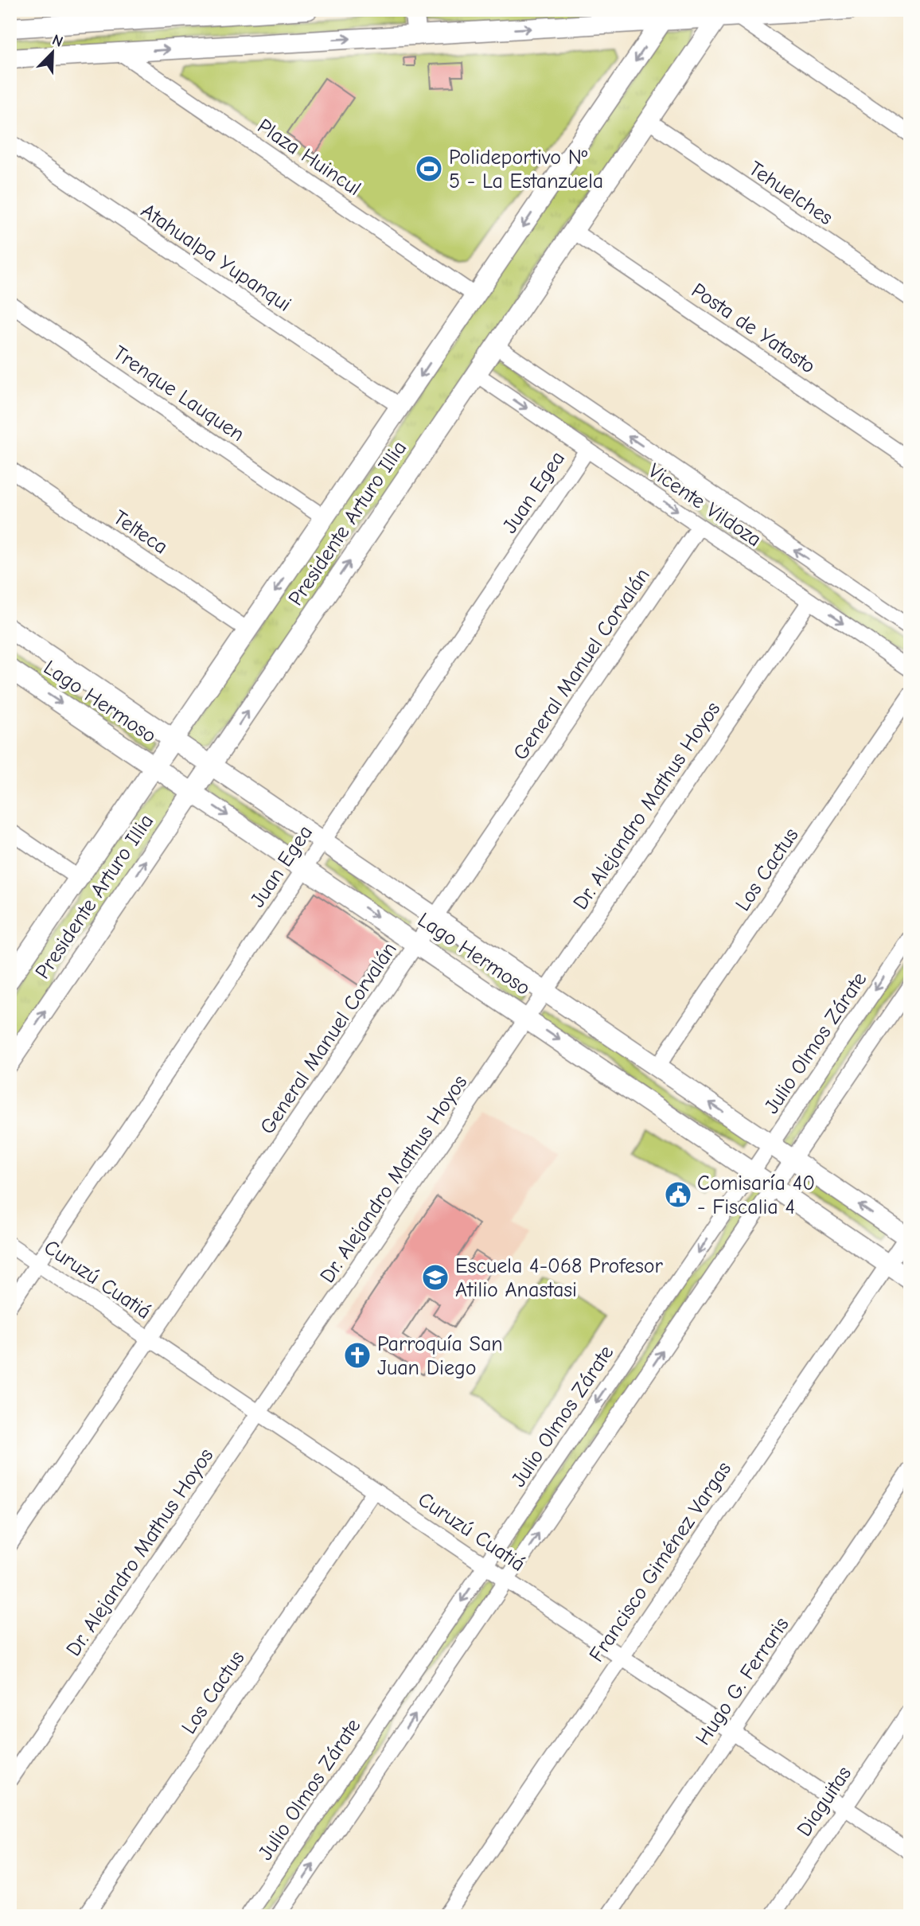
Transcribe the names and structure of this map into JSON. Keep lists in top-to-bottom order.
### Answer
{
  "streets": {
    "street": [
      "Plaza Huincul",
      "Tehuelches",
      "Atahualpa Yupanqui",
      "Posta de Yatasto",
      "Trenque Lauquen",
      "Juan Egea",
      "Vicente Vildoza",
      "Presidente Arturo Illia",
      "Telteca",
      "General Manuel Corvalán",
      "Lago Hermoso",
      "Dr. Alejandro Mathus Hoyos",
      "Los Cactus",
      "Julio Olmos Zárate",
      "Curuzú Cuatiá",
      "Francisco Giménez Vargas",
      "Hugo G. Ferraris",
      "Diaguitas"
    ]
  },
  "crossings": [
    ["Plaza Huincul", "Presidente Arturo Illia"],
    ["Tehuelches", "Presidente Arturo Illia"],
    ["Atahualpa Yupanqui", "Presidente Arturo Illia"],
    ["Posta de Yatasto", "Presidente Arturo Illia"],
    ["Trenque Lauquen", "Presidente Arturo Illia"],
    ["Juan Egea", "Vicente Vildoza"],
    ["Juan Egea", "Lago Hermoso"],
    ["Juan Egea", "Curuzú Cuatiá"],
    ["Vicente Vildoza", "Presidente Arturo Illia"],
    ["Vicente Vildoza", "General Manuel Corvalán"],
    ["Vicente Vildoza", "Dr. Alejandro Mathus Hoyos"],
    ["Presidente Arturo Illia", "Telteca"],
    ["Presidente Arturo Illia", "Lago Hermoso"],
    ["General Manuel Corvalán", "Lago Hermoso"],
    ["General Manuel Corvalán", "Curuzú Cuatiá"],
    ["Lago Hermoso", "Dr. Alejandro Mathus Hoyos"],
    ["Lago Hermoso", "Los Cactus"],
    ["Lago Hermoso", "Julio Olmos Zárate"],
    ["Lago Hermoso", "Francisco Giménez Vargas"],
    ["Dr. Alejandro Mathus Hoyos", "Curuzú Cuatiá"],
    ["Los Cactus", "Curuzú Cuatiá"],
    ["Julio Olmos Zárate", "Curuzú Cuatiá"],
    ["Curuzú Cuatiá", "Francisco Giménez Vargas"],
    ["Curuzú Cuatiá", "Hugo G. Ferraris"],
    ["Curuzú Cuatiá", "Diaguitas"]
  ],
  "places": {
    "sports": ["Polideportivo Nº 5 - La Estanzuela"],
    "public building": ["Comisaría 40 - Fiscalia 4"],
    "school or university": ["Escuela 4-068 Profesor Atilio Anastasi"],
    "church": ["Parroquía San Juan Diego"]
  },
  "north": "top right"
}
